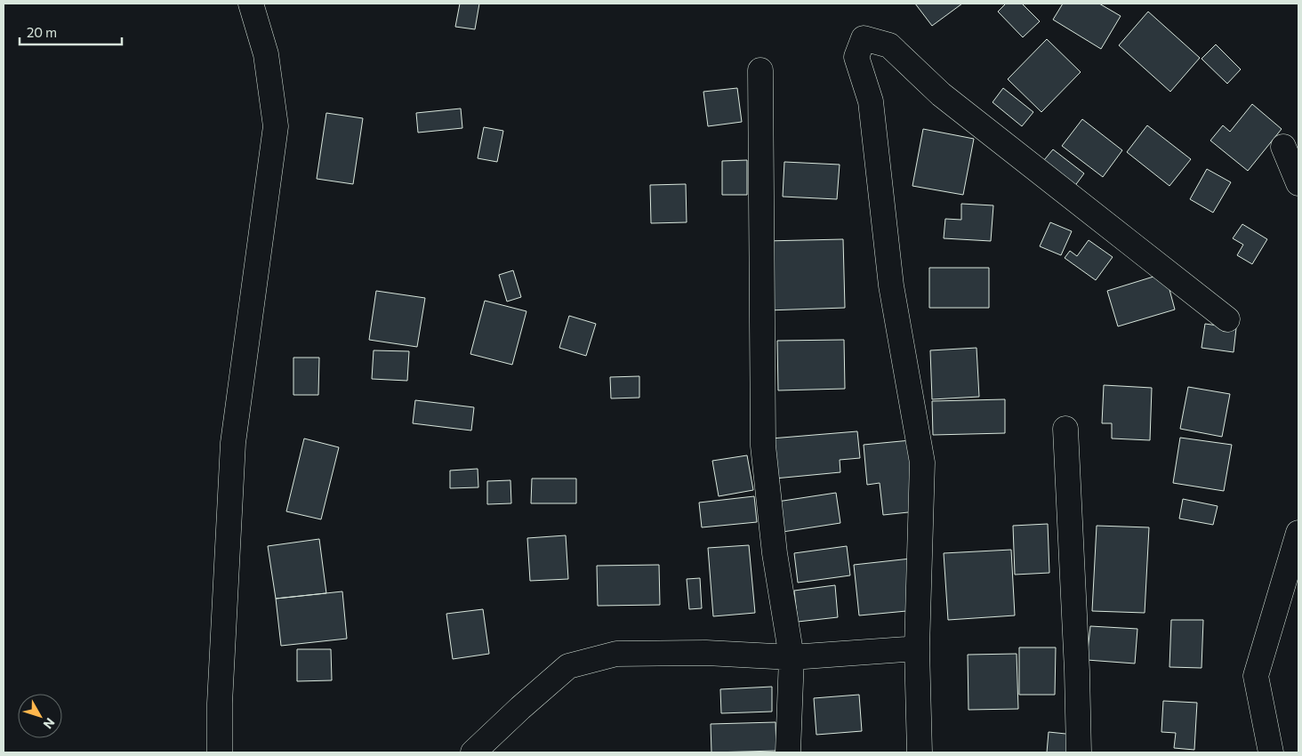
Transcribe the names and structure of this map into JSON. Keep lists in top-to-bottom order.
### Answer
{
  "scale_bar": "20 m",
  "north": "bottom right"
}
